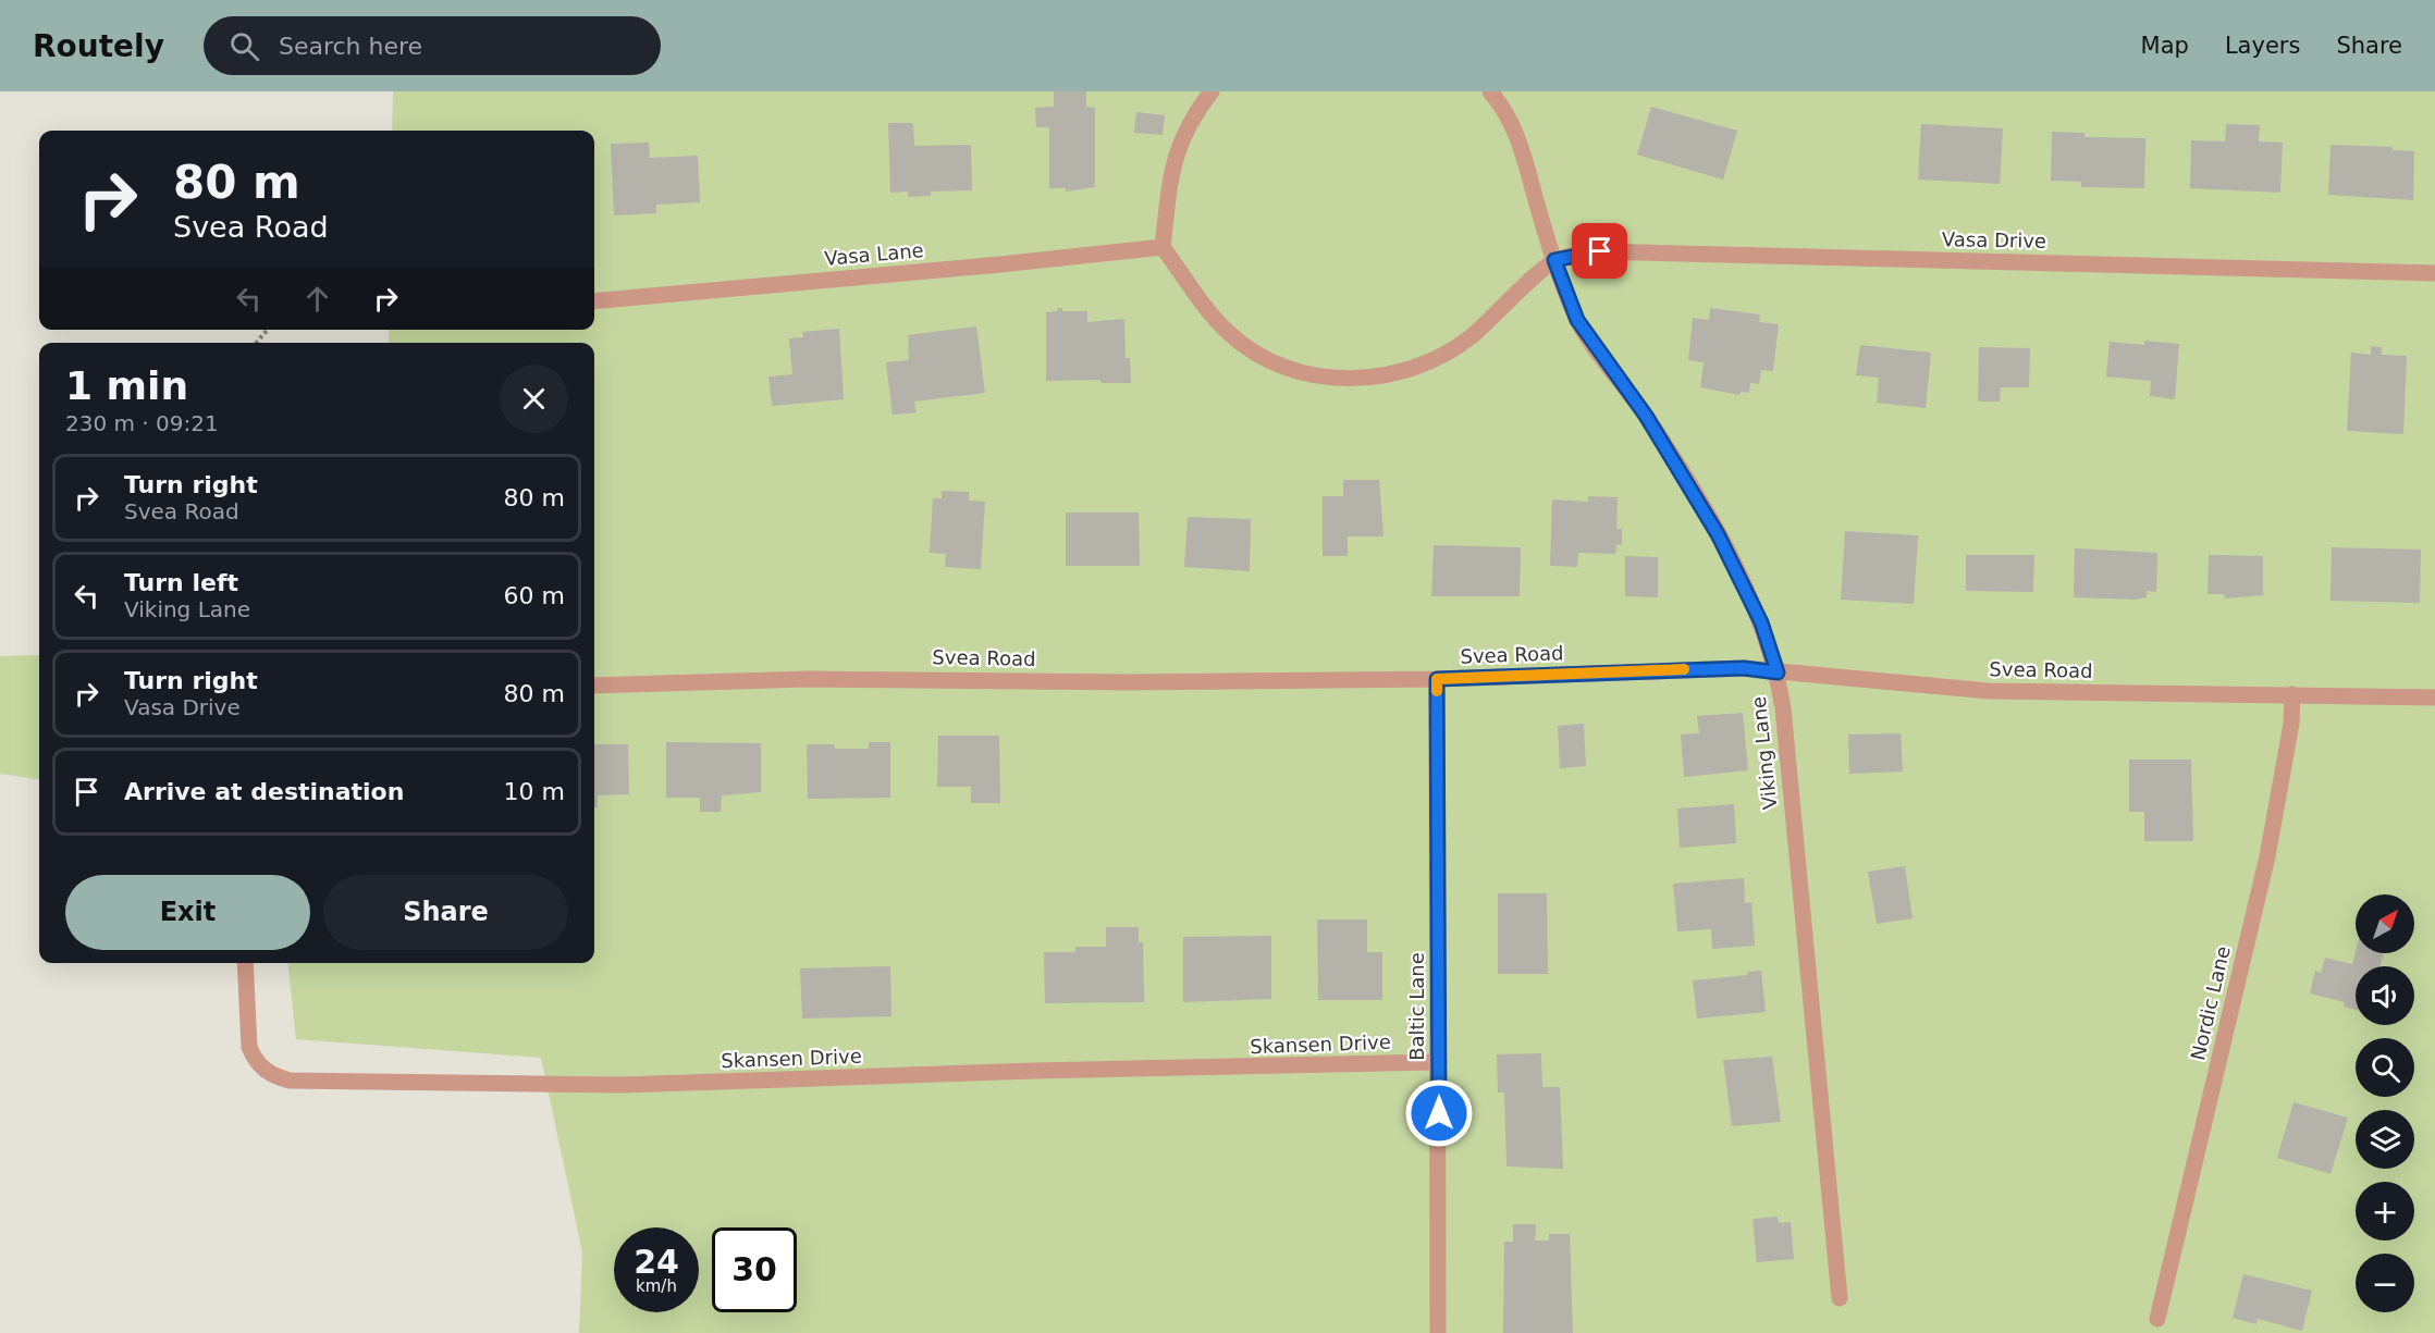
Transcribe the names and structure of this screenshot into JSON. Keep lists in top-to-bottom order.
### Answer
{
  "streets": {
    "street": [
      "Vasa Drive",
      "Vasa Lane",
      "Svea Road",
      "Viking Lane",
      "Nordic Lane",
      "Baltic Lane",
      "Skansen Drive"
    ]
  },
  "crossings": [
    ["Vasa Drive", "Viking Lane"],
    ["Svea Road", "Viking Lane"],
    ["Svea Road", "Nordic Lane"],
    ["Svea Road", "Baltic Lane"],
    ["Baltic Lane", "Skansen Drive"]
  ],
  "north": "top right",
  "page": {
    "header": "Routely",
    "search": "Search here",
    "nav": ["Map", "Layers", "Share"],
    "turn": ["80 m", "Svea Road"],
    "heading": ["1 min", "230 m · 09:21"],
    "list": [
      {
        "name": "Turn right",
        "note": "Svea Road",
        "value": "80 m"
      },
      {
        "name": "Turn left",
        "note": "Viking Lane",
        "value": "60 m"
      },
      {
        "name": "Turn right",
        "note": "Vasa Drive",
        "value": "80 m"
      },
      {
        "name": "Arrive at destination",
        "value": "10 m"
      }
    ],
    "buttons": ["Exit", "Share"],
    "map_buttons": ["+", "−"],
    "speed": "24 km/h",
    "limit": "30"
  }
}
